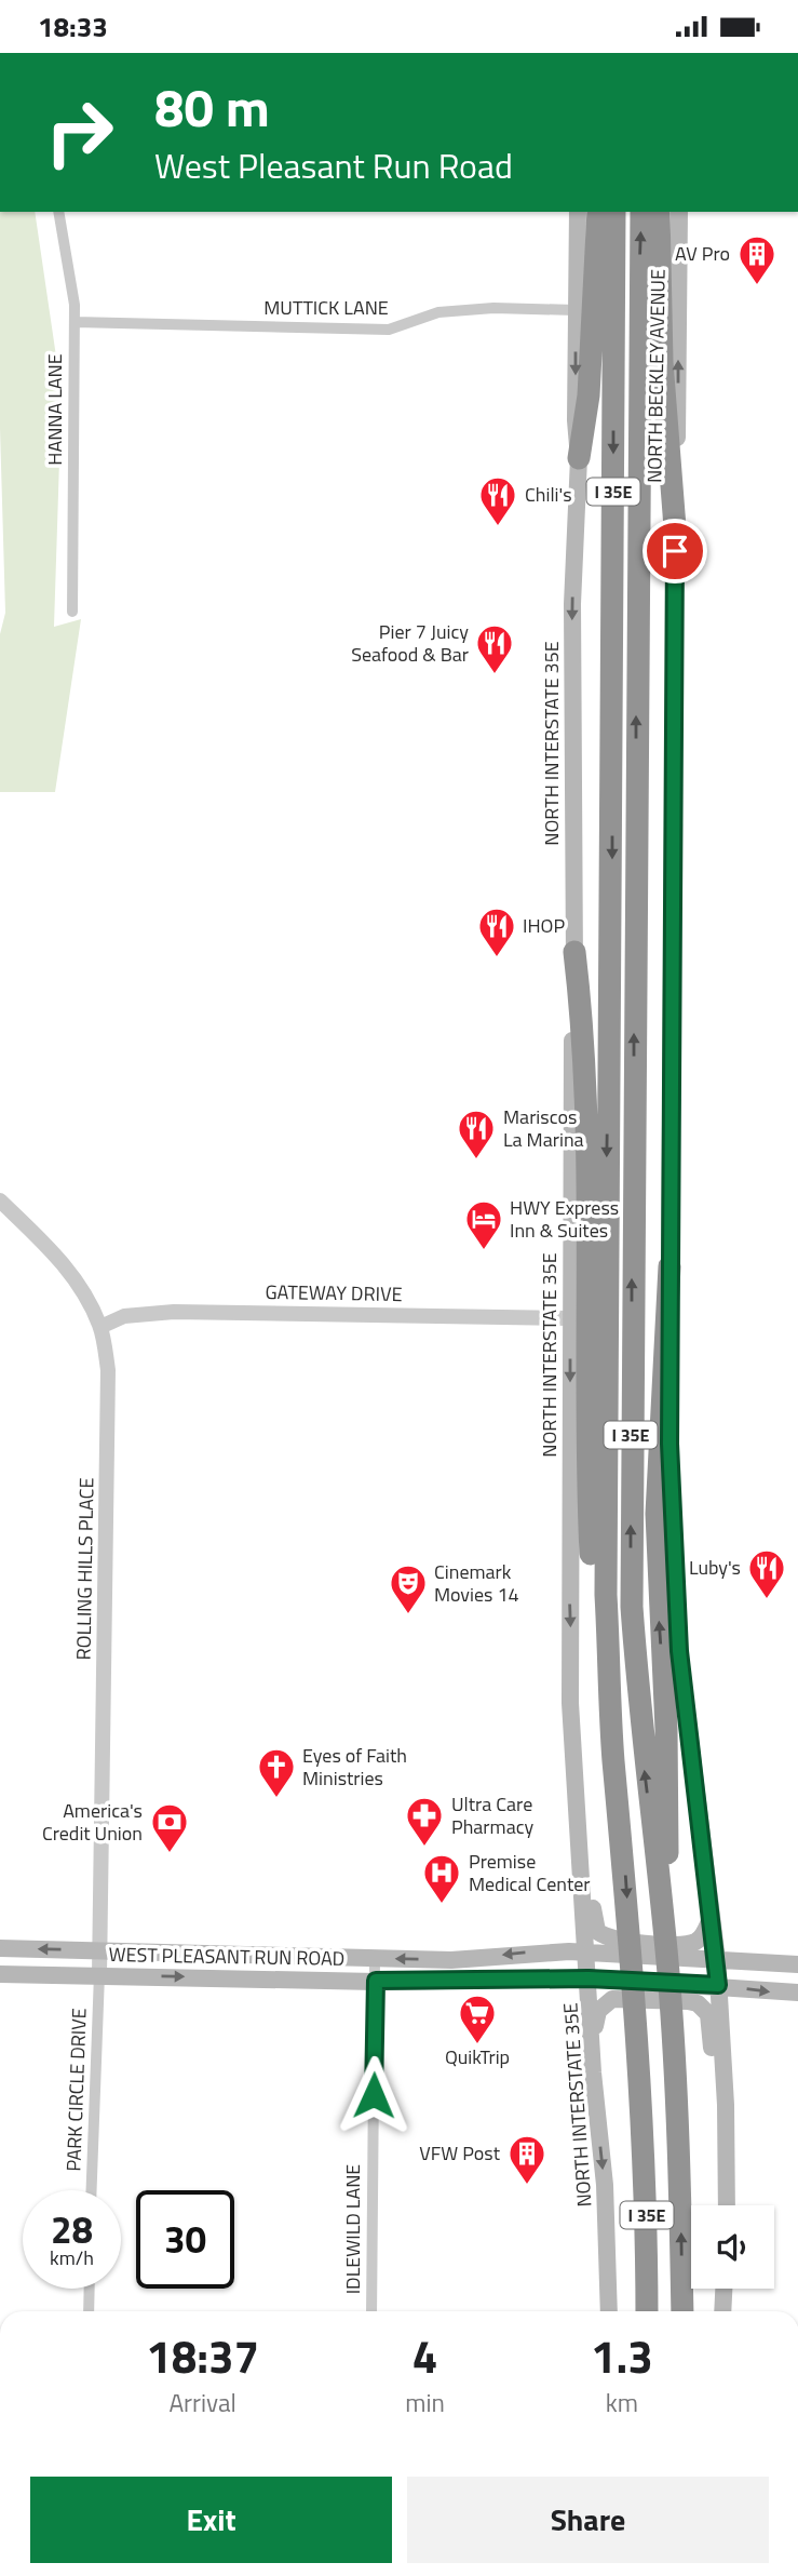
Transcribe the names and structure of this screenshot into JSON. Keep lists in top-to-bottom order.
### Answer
{
  "streets": {
    "highway": ["I 35E"],
    "main road": ["NORTH BECKLEY AVENUE", "NORTH INTERSTATE 35E", "WEST PLEASANT RUN ROAD"],
    "street": [
      "MUTTICK LANE",
      "HANNA LANE",
      "GATEWAY DRIVE",
      "ROLLING HILLS PLACE",
      "PARK CIRCLE DRIVE",
      "IDLEWILD LANE"
    ]
  },
  "crossings": [
    ["MUTTICK LANE", "HANNA LANE"],
    ["MUTTICK LANE", "NORTH INTERSTATE 35E"],
    ["NORTH BECKLEY AVENUE", "WEST PLEASANT RUN ROAD"],
    ["NORTH INTERSTATE 35E", "GATEWAY DRIVE"],
    ["NORTH INTERSTATE 35E", "WEST PLEASANT RUN ROAD"],
    ["GATEWAY DRIVE", "ROLLING HILLS PLACE"],
    ["ROLLING HILLS PLACE", "WEST PLEASANT RUN ROAD"],
    ["ROLLING HILLS PLACE", "PARK CIRCLE DRIVE"],
    ["WEST PLEASANT RUN ROAD", "PARK CIRCLE DRIVE"],
    ["WEST PLEASANT RUN ROAD", "IDLEWILD LANE"]
  ],
  "one_way": ["NORTH INTERSTATE 35E"],
  "places": {
    "building": ["AV Pro", "VFW Post"],
    "restaurant": [
      "Chili's",
      "Pier 7 Juicy Seafood & Bar",
      "IHOP",
      "Mariscos La Marina",
      "Luby's"
    ],
    "hotel": ["HWY Express Inn & Suites"],
    "theatre": ["Cinemark Movies 14"],
    "church": ["Eyes of Faith Ministries"],
    "pharmacy": ["Ultra Care Pharmacy"],
    "bank": ["America's Credit Union"],
    "hospital": ["Premise Medical Center"],
    "supermarket": ["QuikTrip"]
  },
  "page": {
    "status": "18:33",
    "turn": ["80 m", "West Pleasant Run Road"],
    "speed": "28 km/h",
    "limit": "30",
    "eta": [
      "18:37",
      "Arrival",
      "4",
      "min",
      "1.3",
      "km"
    ],
    "buttons": ["Exit", "Share"]
  }
}
